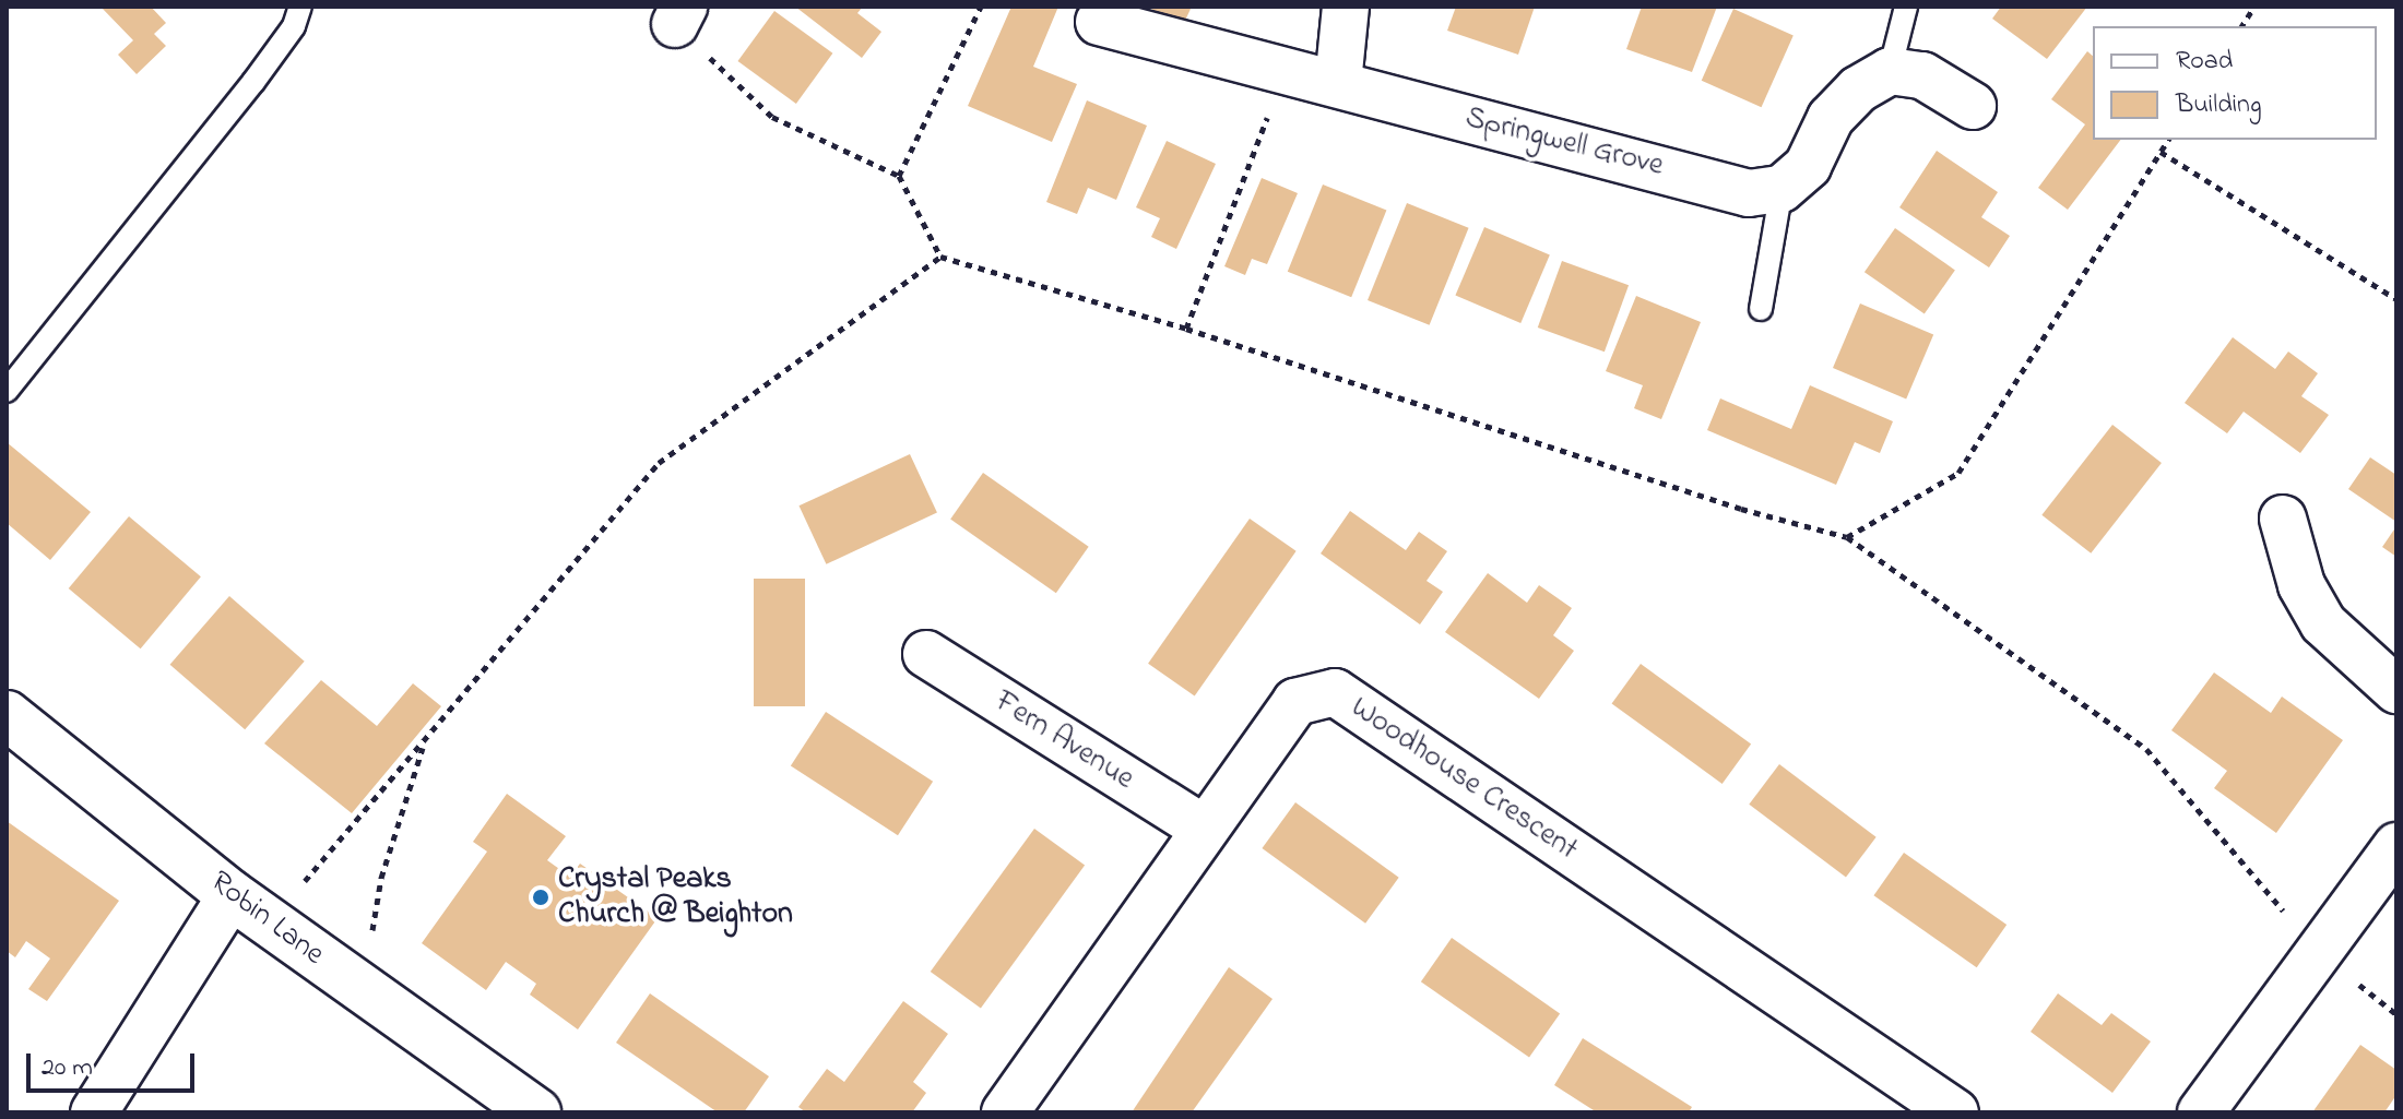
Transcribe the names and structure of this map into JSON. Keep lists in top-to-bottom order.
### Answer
{
  "streets": {
    "street": [
      "Springwell Grove",
      "Fern Avenue",
      "Woodhouse Crescent",
      "Robin Lane"
    ]
  },
  "crossings": [
    ["Fern Avenue", "Woodhouse Crescent"]
  ],
  "places": ["Crystal Peaks Church @ Beighton"],
  "legend": ["Road", "Building"],
  "scale_bar": "20 m"
}
